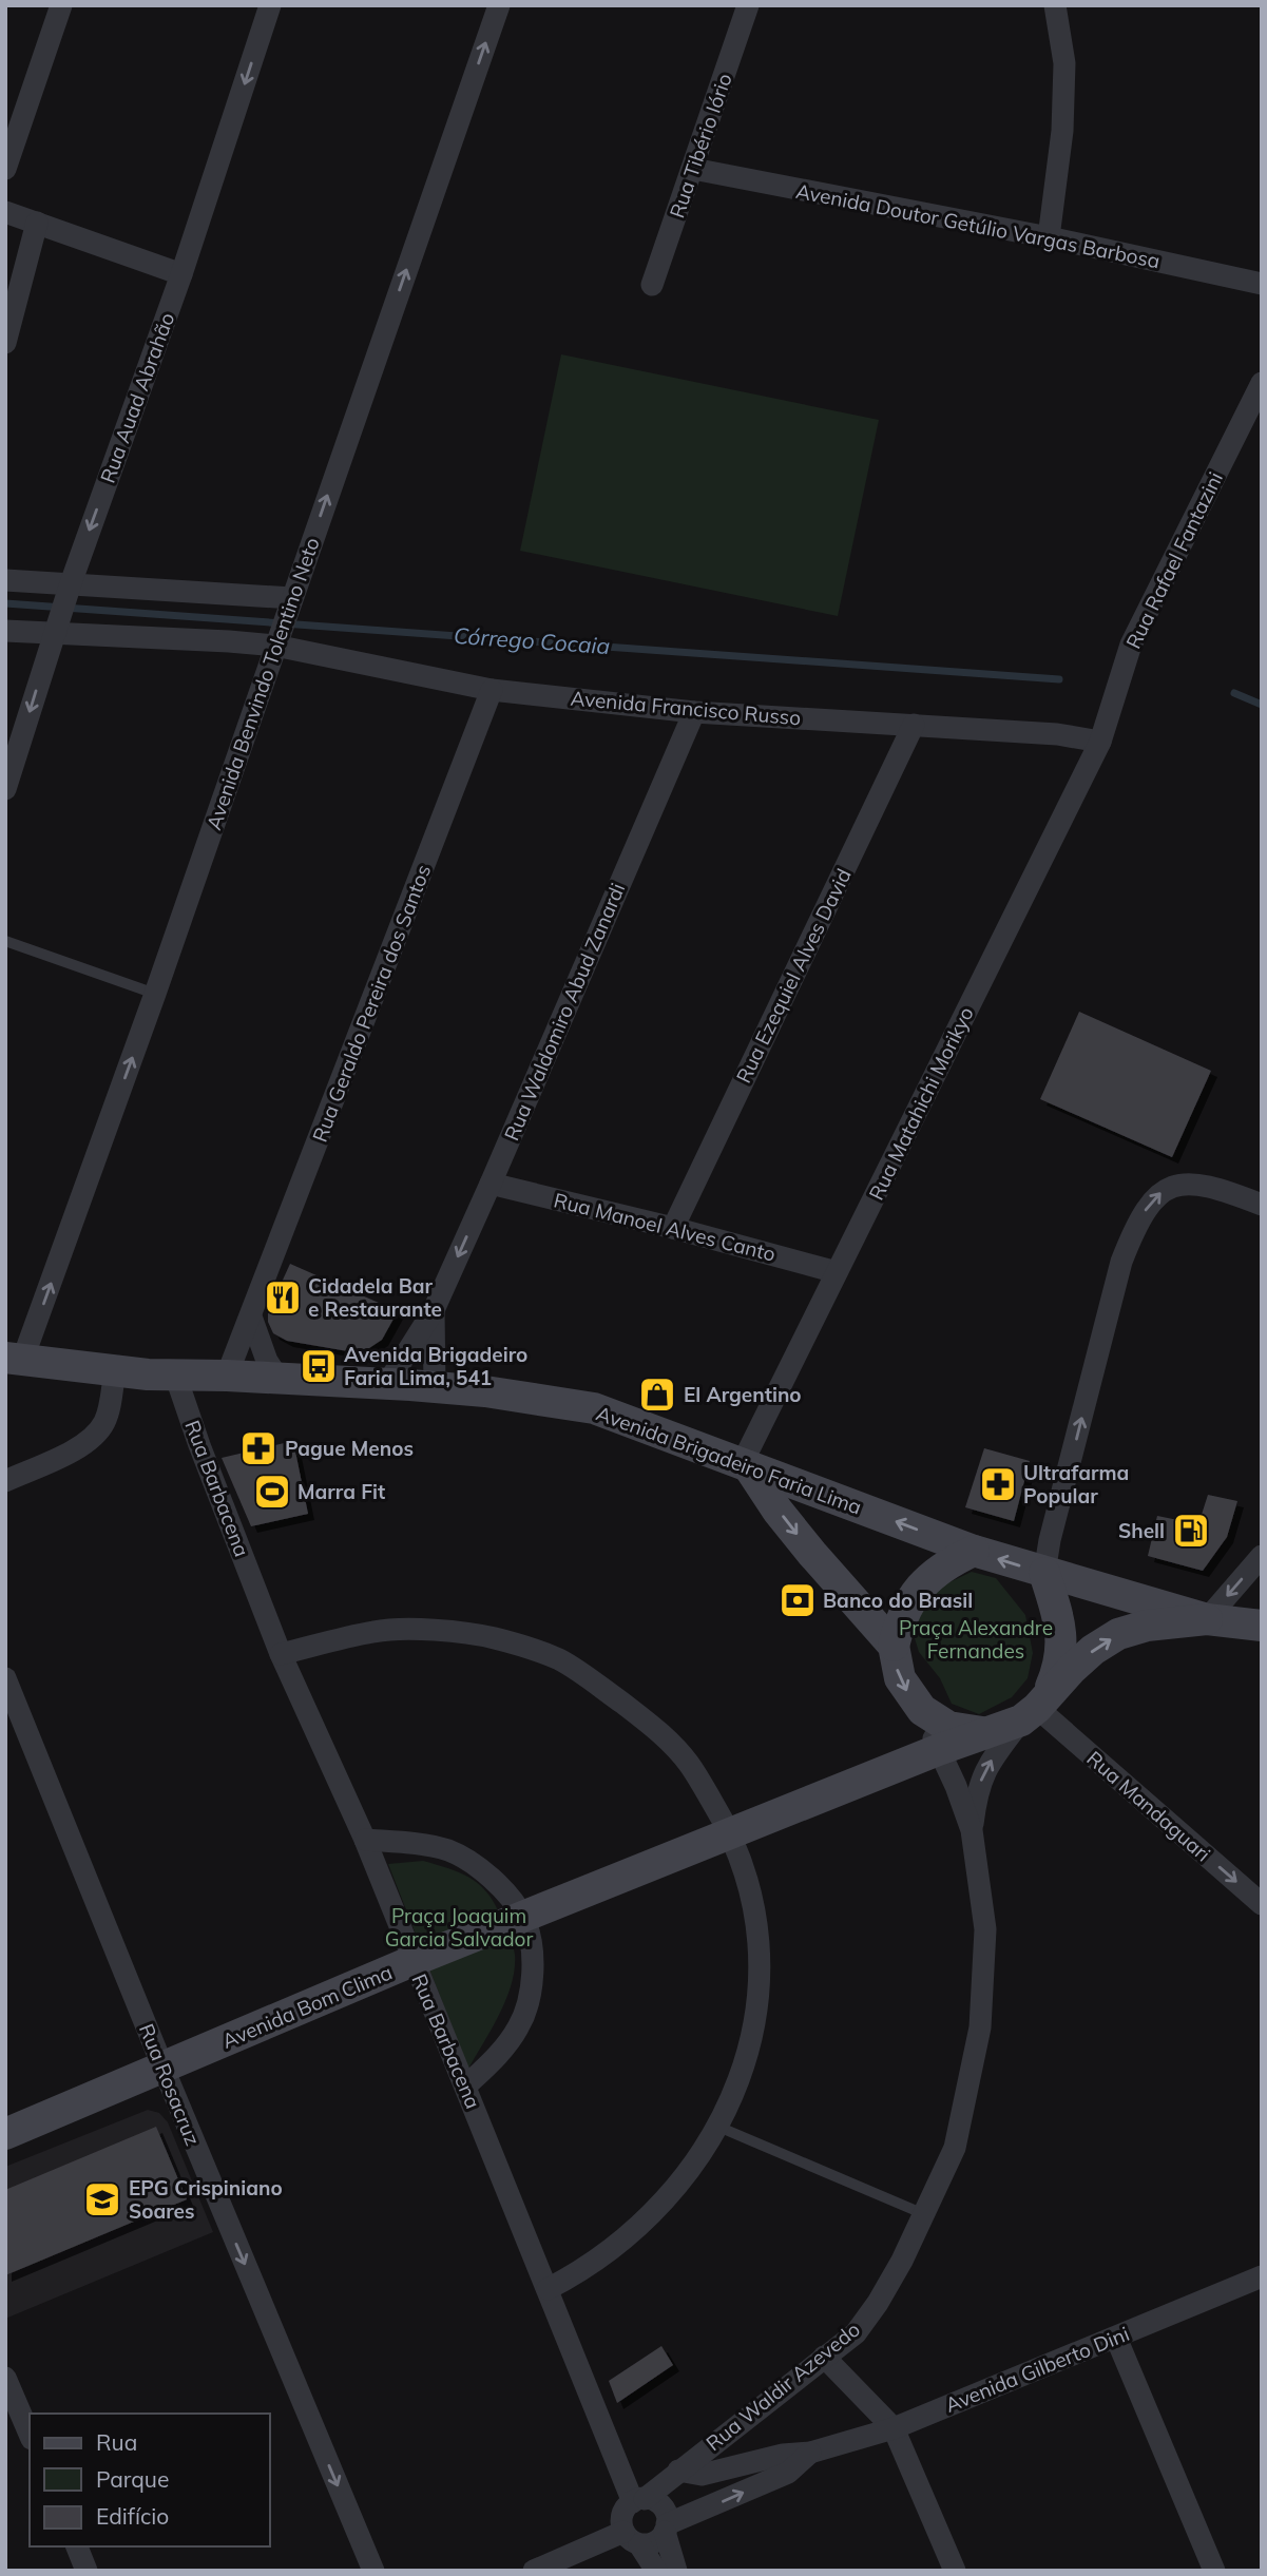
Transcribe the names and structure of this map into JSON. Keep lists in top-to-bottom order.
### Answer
{
  "streets": {
    "main road": ["Avenida Brigadeiro Faria Lima", "Avenida Bom Clima", "Rua Waldir Azevedo"],
    "street": [
      "Rua Tibério Iório",
      "Avenida Doutor Getúlio Vargas Barbosa",
      "Rua Auad Abrahão",
      "Rua Rafael Fantazini",
      "Avenida Benvindo Tolentino Neto",
      "Avenida Francisco Russo",
      "Rua Ezequiel Alves David",
      "Rua Geraldo Pereira dos Santos",
      "Rua Waldomiro Abud Zanardi",
      "Rua Matahichi Morikyo",
      "Rua Manoel Alves Canto",
      "Rua Barbacena",
      "Rua Mandaguari",
      "Rua Rosacruz",
      "Avenida Gilberto Dini"
    ]
  },
  "crossings": [
    ["Rua Tibério Iório", "Avenida Doutor Getúlio Vargas Barbosa"],
    ["Rua Auad Abrahão", "Avenida Francisco Russo"],
    ["Rua Rafael Fantazini", "Avenida Francisco Russo"],
    ["Rua Rafael Fantazini", "Rua Matahichi Morikyo"],
    ["Avenida Benvindo Tolentino Neto", "Avenida Francisco Russo"],
    ["Avenida Benvindo Tolentino Neto", "Avenida Brigadeiro Faria Lima"],
    ["Avenida Francisco Russo", "Rua Ezequiel Alves David"],
    ["Avenida Francisco Russo", "Rua Geraldo Pereira dos Santos"],
    ["Avenida Francisco Russo", "Rua Waldomiro Abud Zanardi"],
    ["Avenida Francisco Russo", "Rua Matahichi Morikyo"],
    ["Rua Ezequiel Alves David", "Rua Manoel Alves Canto"],
    ["Rua Geraldo Pereira dos Santos", "Avenida Brigadeiro Faria Lima"],
    ["Rua Waldomiro Abud Zanardi", "Rua Manoel Alves Canto"],
    ["Rua Waldomiro Abud Zanardi", "Avenida Brigadeiro Faria Lima"],
    ["Rua Matahichi Morikyo", "Rua Manoel Alves Canto"],
    ["Rua Matahichi Morikyo", "Avenida Brigadeiro Faria Lima"],
    ["Rua Matahichi Morikyo", "Rua Waldir Azevedo"],
    ["Avenida Brigadeiro Faria Lima", "Rua Barbacena"],
    ["Avenida Brigadeiro Faria Lima", "Rua Mandaguari"],
    ["Avenida Brigadeiro Faria Lima", "Avenida Bom Clima"],
    ["Avenida Brigadeiro Faria Lima", "Rua Waldir Azevedo"],
    ["Rua Barbacena", "Avenida Bom Clima"],
    ["Rua Barbacena", "Avenida Gilberto Dini"],
    ["Rua Barbacena", "Rua Waldir Azevedo"],
    ["Rua Mandaguari", "Avenida Bom Clima"],
    ["Rua Mandaguari", "Rua Waldir Azevedo"],
    ["Avenida Bom Clima", "Rua Rosacruz"],
    ["Avenida Bom Clima", "Rua Waldir Azevedo"],
    ["Avenida Gilberto Dini", "Rua Waldir Azevedo"]
  ],
  "one_way": [
    "Rua Auad Abrahão",
    "Avenida Benvindo Tolentino Neto",
    "Rua Mandaguari",
    "Rua Rosacruz"
  ],
  "water": ["Córrego Cocaia"],
  "parks": ["Praça Alexandre Fernandes", "Praça Joaquim Garcia Salvador"],
  "places": {
    "restaurant": ["Cidadela Bar e Restaurante"],
    "bus stop": ["Avenida Brigadeiro Faria Lima, 541"],
    "shop": ["El Argentino"],
    "pharmacy": ["Pague Menos", "Ultrafarma Popular"],
    "sports": ["Marra Fit"],
    "fuel station": ["Shell"],
    "bank": ["Banco do Brasil"],
    "school or university": ["EPG Crispiniano Soares"]
  },
  "legend": ["Rua", "Parque", "Edifício"]
}
